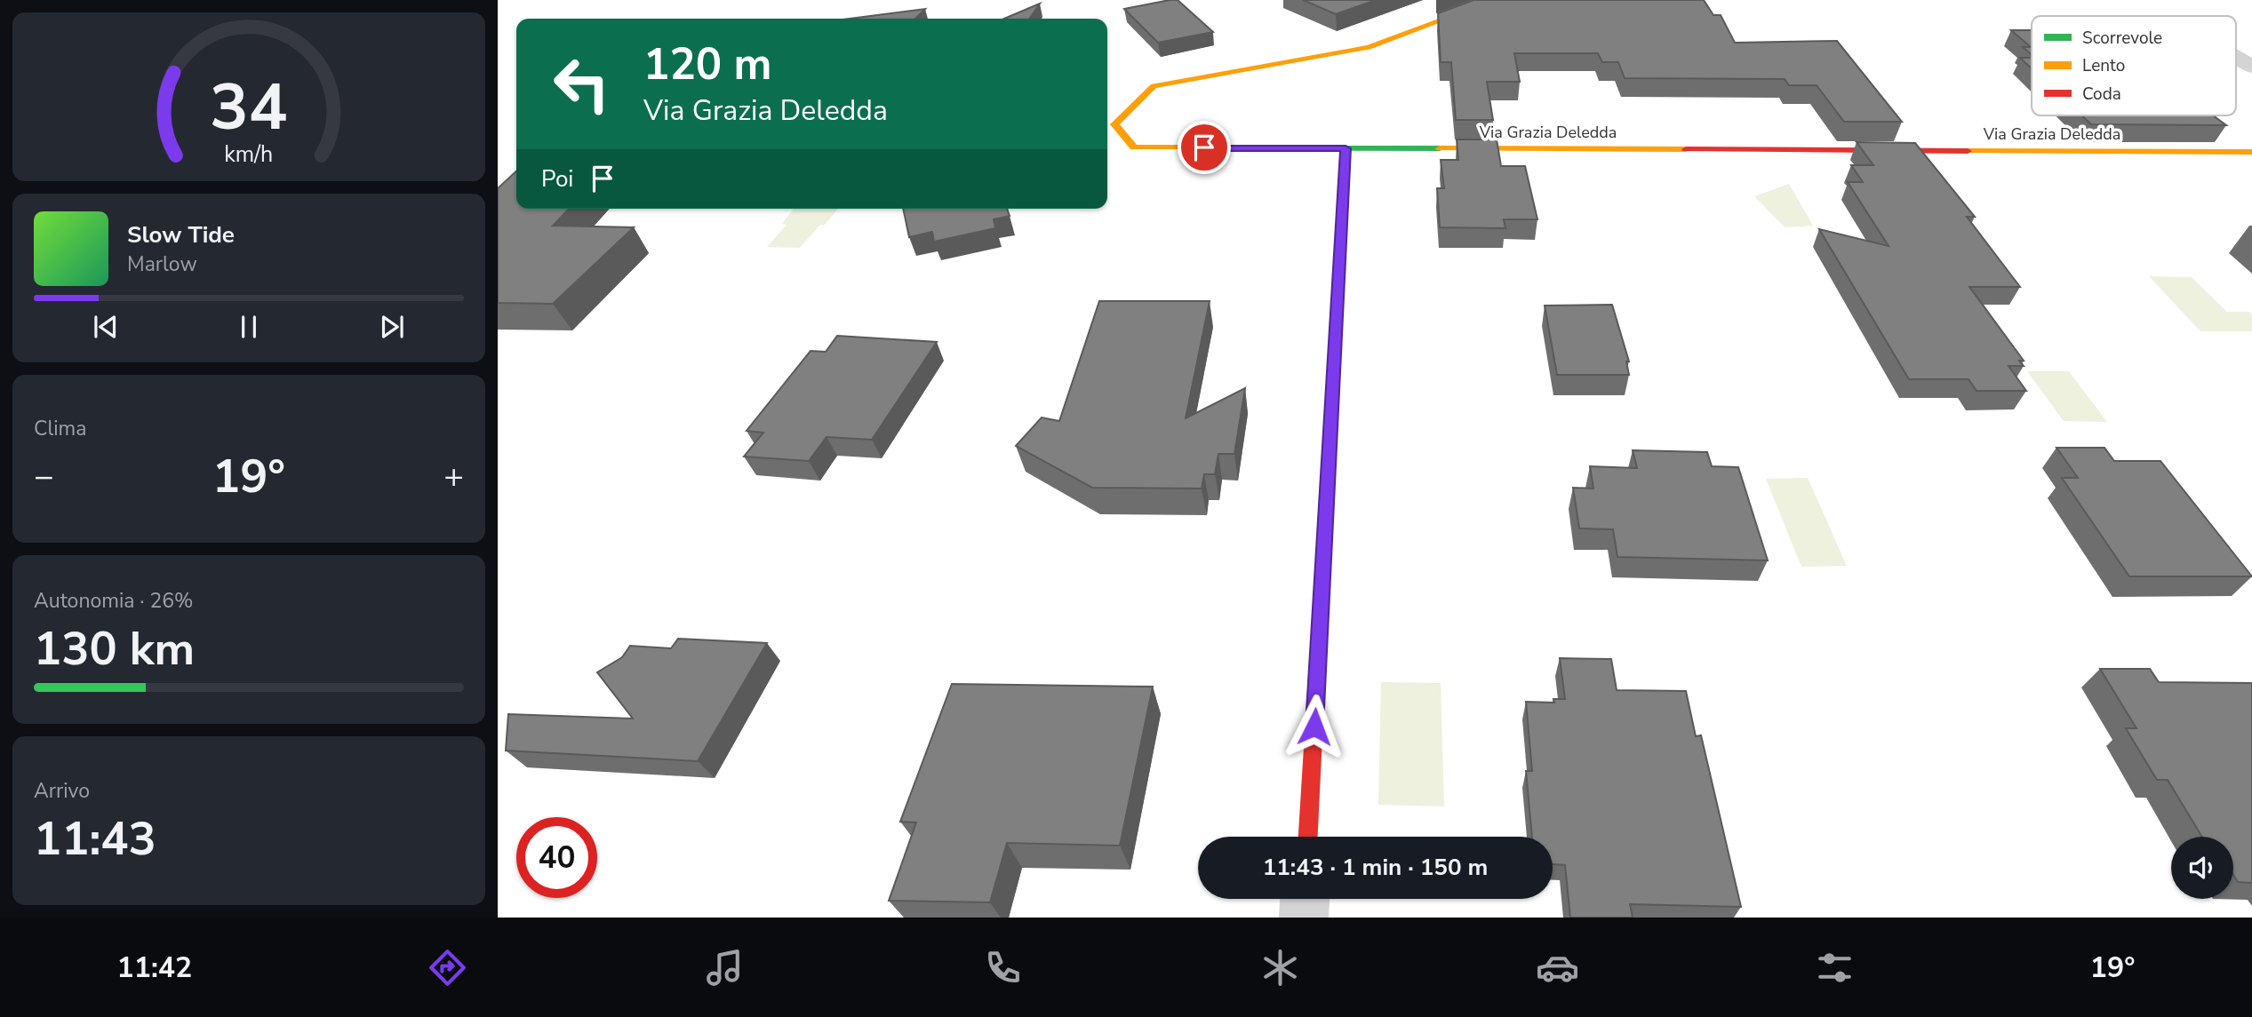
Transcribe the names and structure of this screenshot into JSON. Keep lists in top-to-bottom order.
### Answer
{
  "streets": {
    "street": ["Via Grazia Deledda"]
  },
  "legend": ["Scorrevole", "Lento", "Coda"],
  "page": {
    "turn": ["120 m", "Via Grazia Deledda"],
    "then": "Poi",
    "song": ["Slow Tide", "Marlow"],
    "tile": [
      "Clima",
      ["Autonomia · 26%", "130 km"],
      ["Arrivo", "11:43"]
    ],
    "heat": ["−", "19°", "+"],
    "limit": "40",
    "trip": "11:43 · 1 min · 150 m",
    "tabs": ["11:42", "19°"],
    "gauge": ["34", "km/h"]
  }
}
